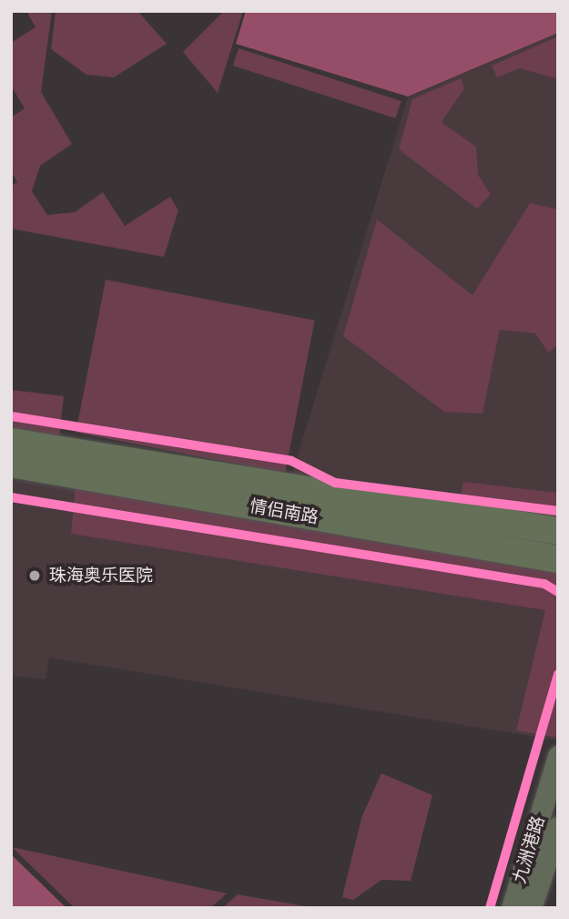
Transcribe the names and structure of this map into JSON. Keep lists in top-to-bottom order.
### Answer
{
  "streets": {
    "highway": ["情侣南路"],
    "street": ["九洲港路"]
  },
  "places": ["珠海奥乐医院"]
}
